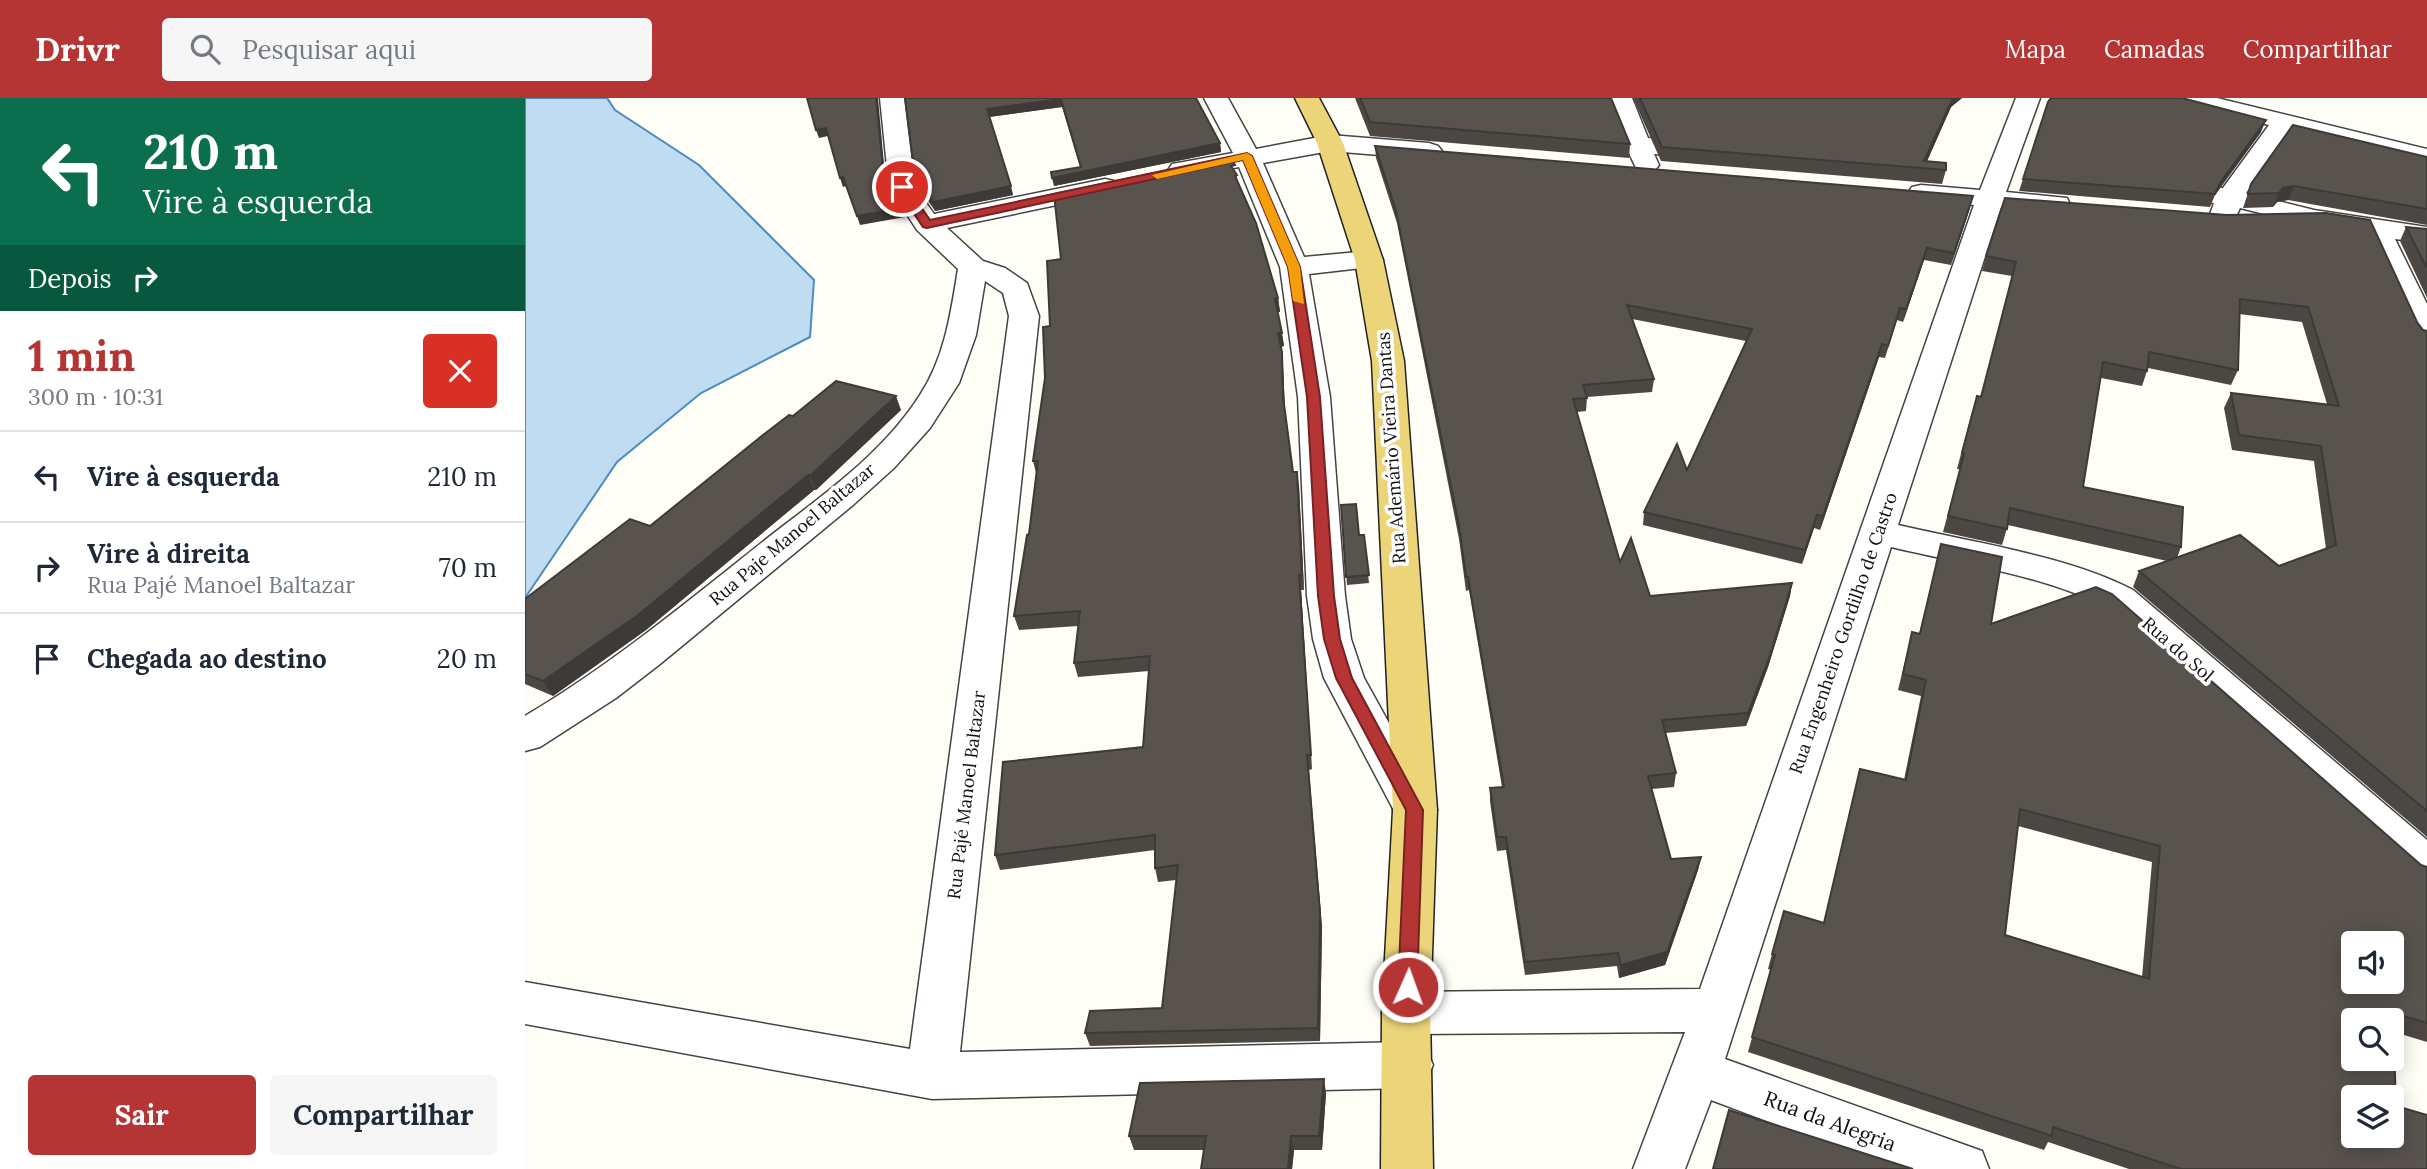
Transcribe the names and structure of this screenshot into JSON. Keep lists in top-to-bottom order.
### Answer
{
  "streets": {
    "main road": ["Rua Ademário Vieira Dantas"],
    "street": [
      "Rua Paje Manoel Baltazar",
      "Rua Engenheiro Gordilho de Castro",
      "Rua do Sol",
      "Rua Pajé Manoel Baltazar",
      "Rua da Alegria"
    ]
  },
  "crossings": [
    ["Rua Paje Manoel Baltazar", "Rua Pajé Manoel Baltazar"],
    ["Rua Engenheiro Gordilho de Castro", "Rua do Sol"],
    ["Rua Engenheiro Gordilho de Castro", "Rua da Alegria"]
  ],
  "page": {
    "header": "Drivr",
    "search": "Pesquisar aqui",
    "nav": ["Mapa", "Camadas", "Compartilhar"],
    "turn": ["210 m", "Vire à esquerda"],
    "then": "Depois",
    "heading": ["1 min", "300 m · 10:31"],
    "list": [
      {
        "name": "Vire à esquerda",
        "value": "210 m"
      },
      {
        "name": "Vire à direita",
        "note": "Rua Pajé Manoel Baltazar",
        "value": "70 m"
      },
      {
        "name": "Chegada ao destino",
        "value": "20 m"
      }
    ],
    "buttons": ["Sair", "Compartilhar"]
  }
}
